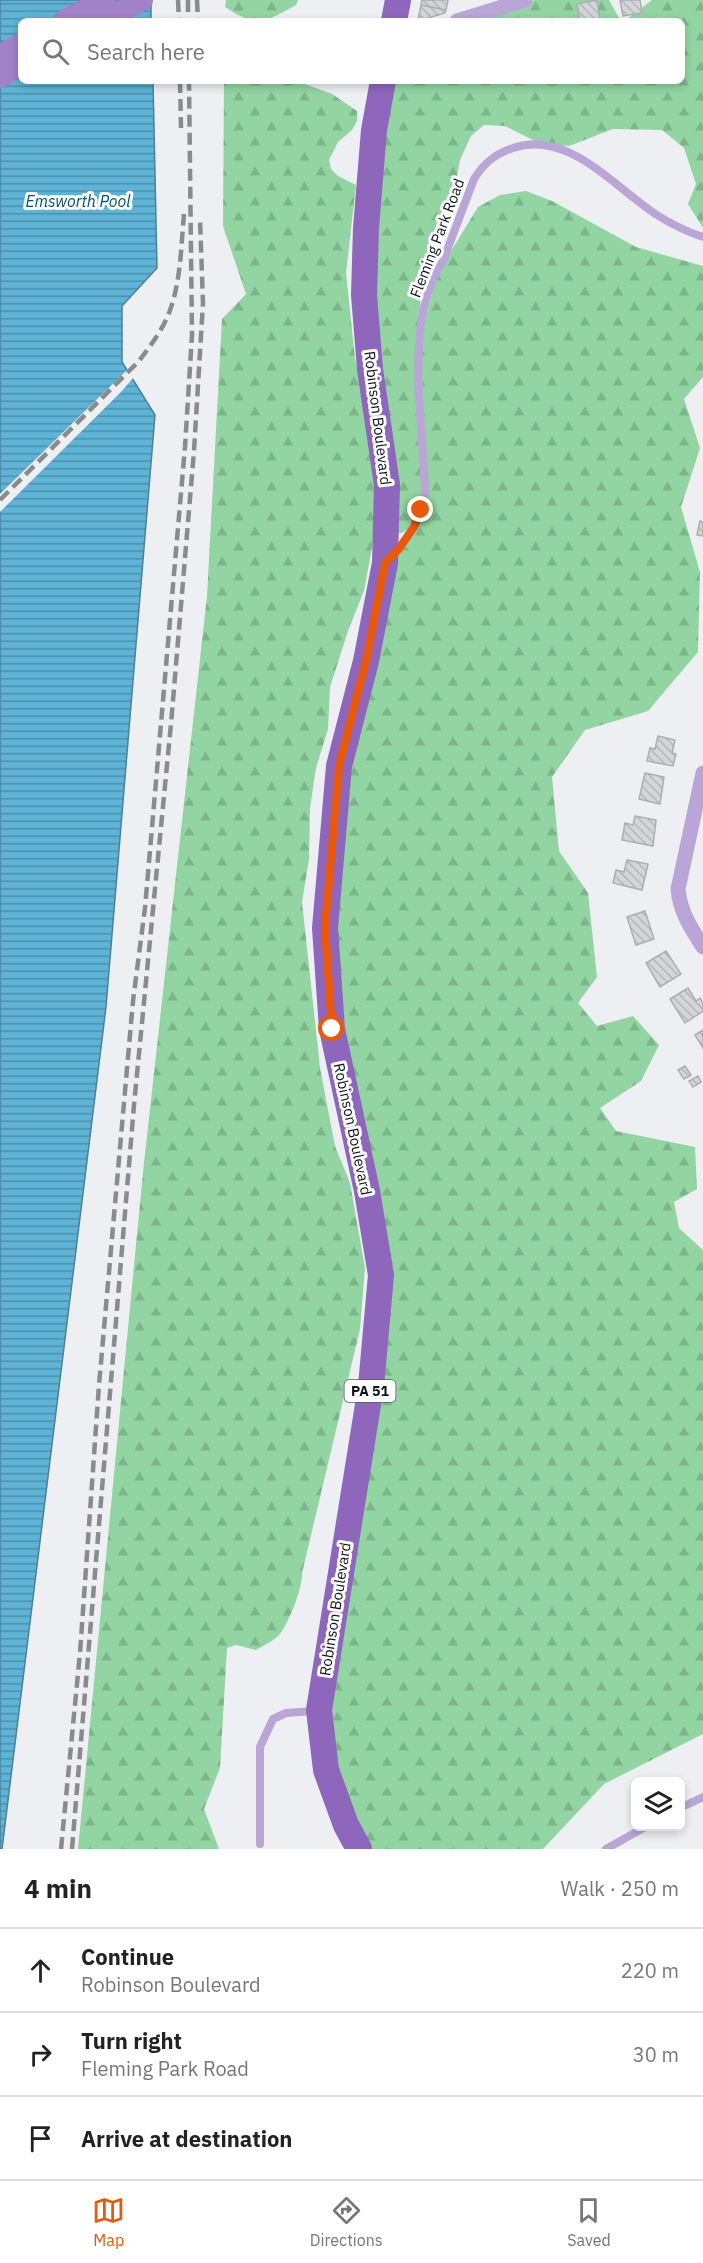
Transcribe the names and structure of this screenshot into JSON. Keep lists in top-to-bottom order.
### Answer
{
  "streets": {
    "main road": ["Robinson Boulevard", "PA 51"],
    "lane": ["Fleming Park Road"]
  },
  "crossings": [
    ["Fleming Park Road", "Robinson Boulevard"]
  ],
  "water": ["Emsworth Pool"],
  "page": {
    "search": "Search here",
    "heading": ["4 min", "Walk · 250 m"],
    "list": [
      ["Continue", "Robinson Boulevard", "220 m"],
      ["Turn right", "Fleming Park Road", "30 m"],
      "Arrive at destination"
    ],
    "nav": ["Map", "Directions", "Saved"]
  }
}
